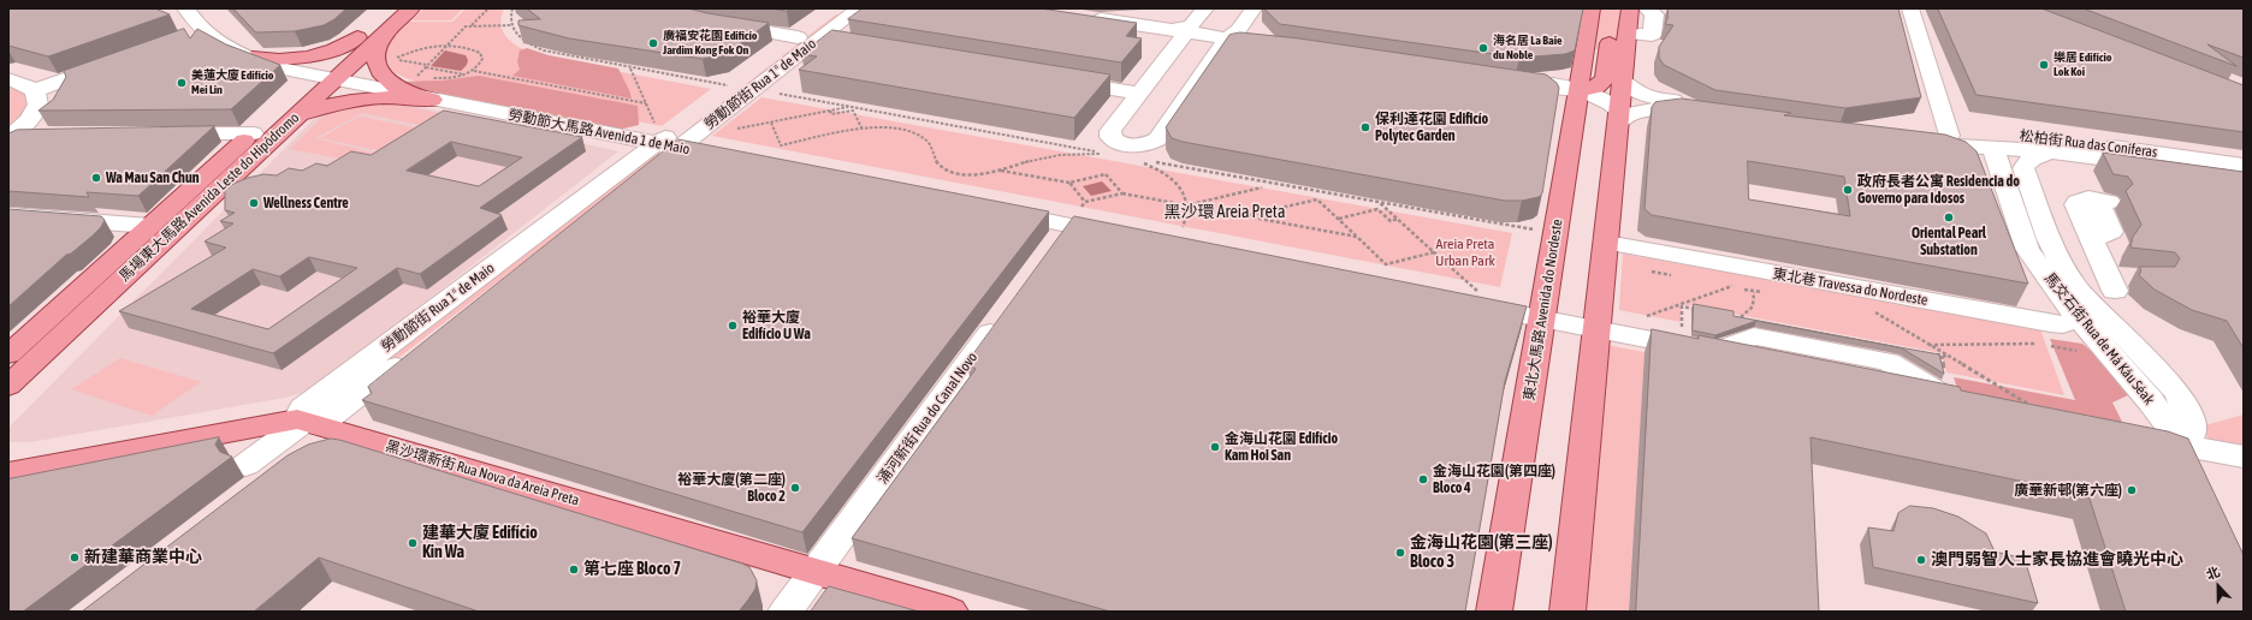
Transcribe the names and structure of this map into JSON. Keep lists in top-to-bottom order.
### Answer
{
  "streets": {
    "main road": ["馬場東大馬路 Avenida Leste do Hipódromo", "東北大馬路 Avenida do Nordeste", "黑沙環新街 Rua Nova da Areia Preta"],
    "street": [
      "勞動節街 Rua 1º de Maio",
      "勞動節大馬路 Avenida 1 de Maio",
      "松柏街 Rua das Coníferas",
      "東北巷 Travessa do Nordeste",
      "馬交石街 Rua de Má Káu Séak",
      "涌河新街 Rua do Canal Novo"
    ]
  },
  "crossings": [
    ["勞動節街 Rua 1º de Maio", "勞動節大馬路 Avenida 1 de Maio"],
    ["勞動節街 Rua 1º de Maio", "黑沙環新街 Rua Nova da Areia Preta"],
    ["勞動節大馬路 Avenida 1 de Maio", "馬場東大馬路 Avenida Leste do Hipódromo"],
    ["松柏街 Rua das Coníferas", "馬交石街 Rua de Má Káu Séak"],
    ["東北巷 Travessa do Nordeste", "馬交石街 Rua de Má Káu Séak"],
    ["涌河新街 Rua do Canal Novo", "黑沙環新街 Rua Nova da Areia Preta"]
  ],
  "districts": ["黑沙環 Areia Preta"],
  "parks": ["Areia Preta Urban Park"],
  "places": [
    "廣福安花園 Edificío Jardim Kong Fok On",
    "海名居 La Baie du Noble",
    "樂居 Edifício Lok Koi",
    "美蓮大廈 Edifício Mei Lin",
    "保利達花園 Edificío Polytec Garden",
    "Wa Mau San Chun",
    "政府長者公寓 Residencia do Governo para Idosos",
    "Wellness Centre",
    "Oriental Pearl Substation",
    "裕華大廈 Edifício U Wa",
    "金海山花園 Edifício Kam Hoi San",
    "金海山花園(第四座) Bloco 4",
    "裕華大廈(第二座) Bloco 2",
    "廣華新邨(第六座)",
    "建華大廈 Edifício Kin Wa",
    "金海山花園(第三座) Bloco 3",
    "新建華商業中心",
    "澳門弱智人士家長協進會曉光中心",
    "第七座 Bloco 7"
  ],
  "north": "top"
}
